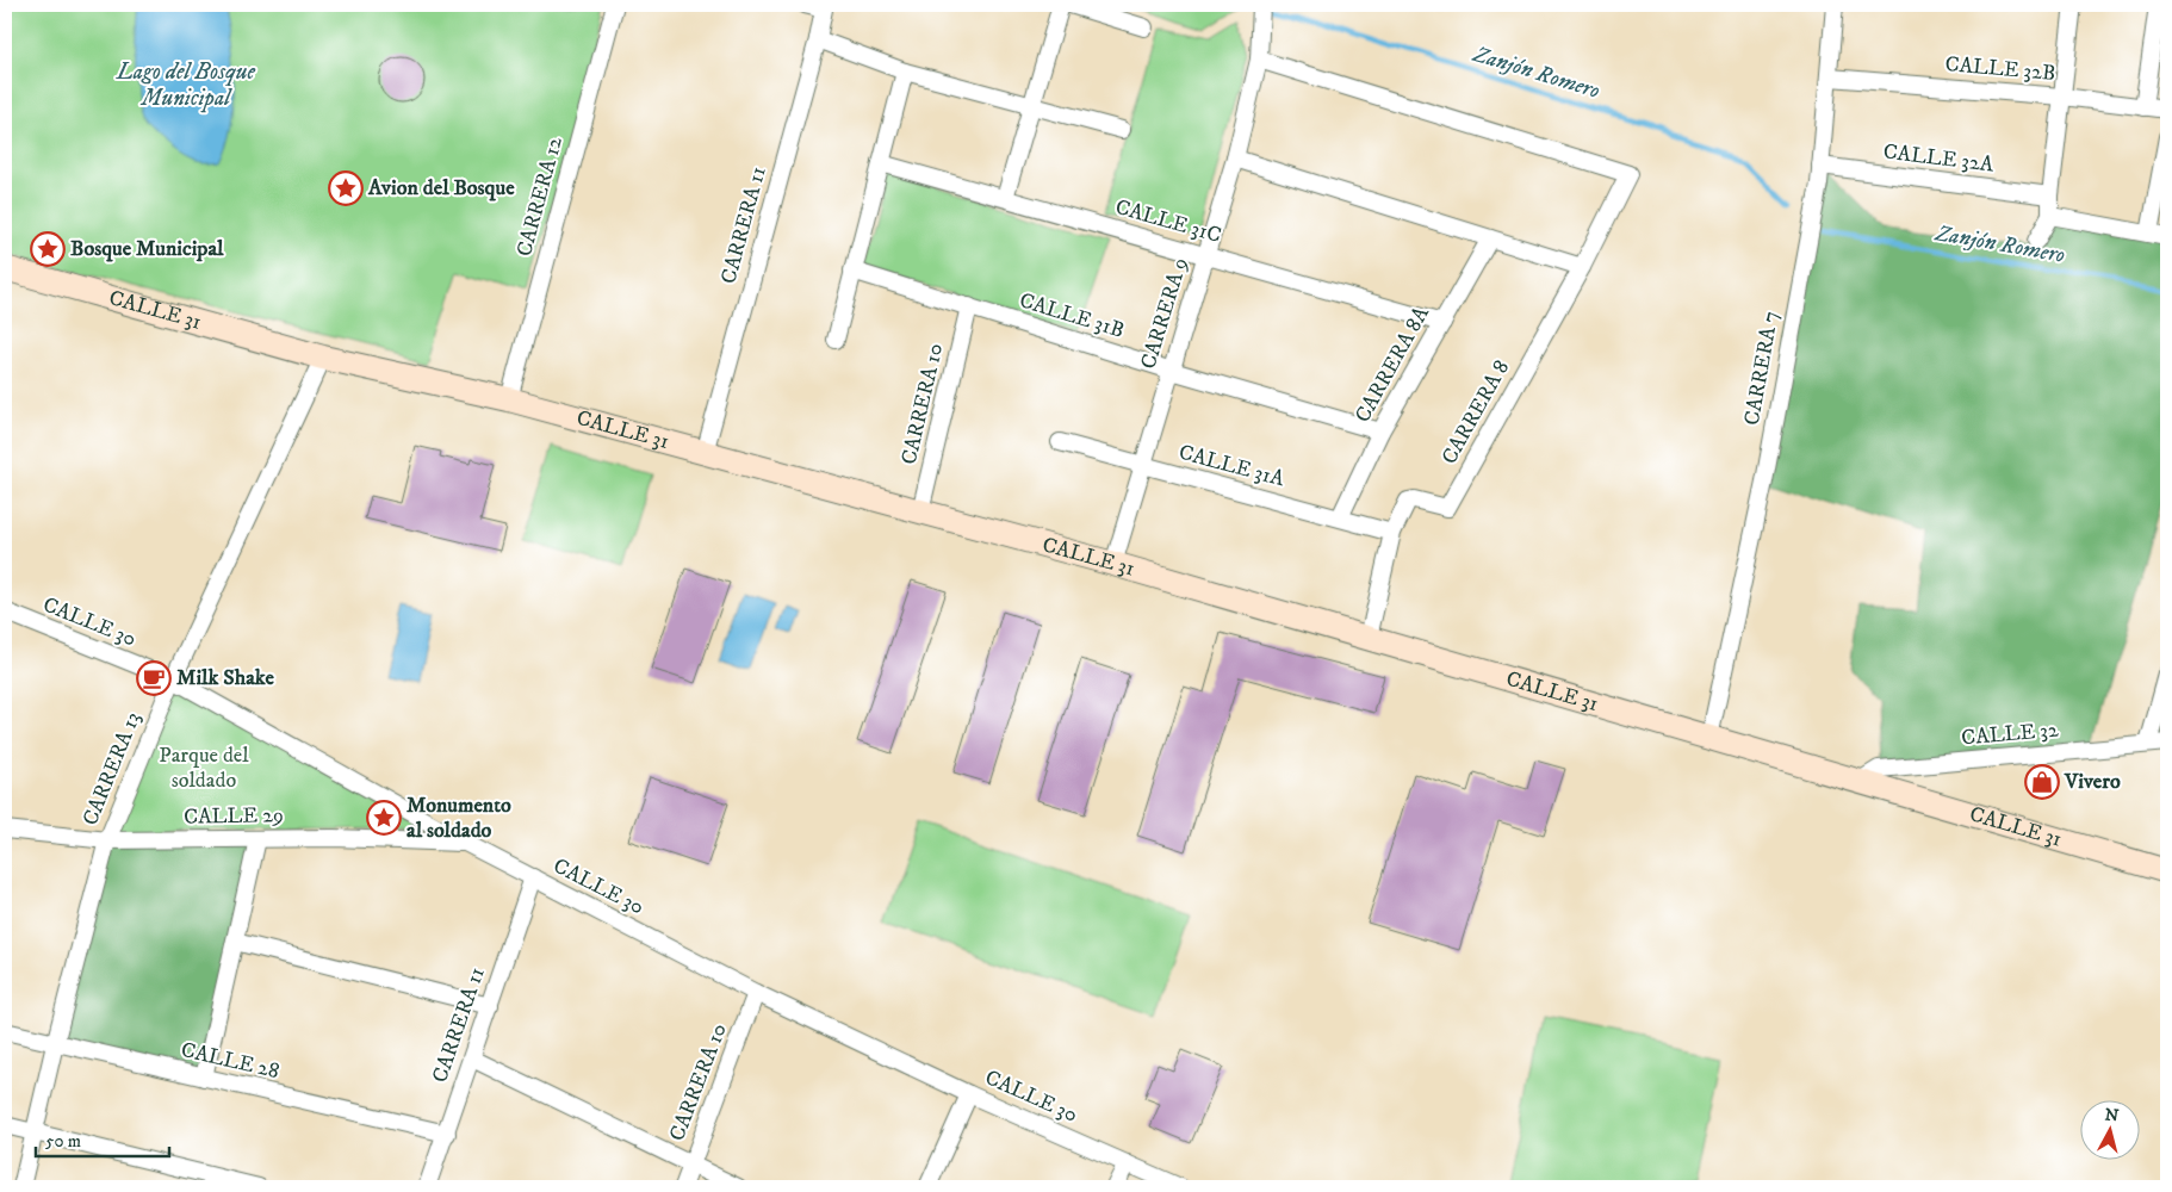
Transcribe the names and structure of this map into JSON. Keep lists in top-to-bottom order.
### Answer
{
  "streets": {
    "main road": ["CALLE 31"],
    "street": [
      "CALLE 32B",
      "CALLE 32A",
      "CARRERA 12",
      "CALLE 31C",
      "CARRERA 11",
      "CARRERA 9",
      "CALLE 31B",
      "CARRERA 8A",
      "CARRERA 7",
      "CARRERA 10",
      "CARRERA 8",
      "CALLE 31A",
      "CALLE 30",
      "CALLE 32",
      "CARRERA 13",
      "CALLE 29",
      "CALLE 28"
    ]
  },
  "crossings": [
    ["CALLE 32B", "CARRERA 7"],
    ["CALLE 32A", "CARRERA 7"],
    ["CARRERA 12", "CALLE 31"],
    ["CALLE 31C", "CARRERA 9"],
    ["CALLE 31C", "CARRERA 8A"],
    ["CARRERA 11", "CALLE 31"],
    ["CARRERA 11", "CALLE 30"],
    ["CARRERA 11", "CALLE 28"],
    ["CALLE 31", "CARRERA 9"],
    ["CALLE 31", "CARRERA 7"],
    ["CALLE 31", "CARRERA 10"],
    ["CALLE 31", "CARRERA 8"],
    ["CALLE 31", "CALLE 32"],
    ["CALLE 31", "CARRERA 13"],
    ["CARRERA 9", "CALLE 31B"],
    ["CARRERA 9", "CARRERA 8"],
    ["CARRERA 9", "CALLE 31A"],
    ["CALLE 31B", "CARRERA 8A"],
    ["CALLE 31B", "CARRERA 10"],
    ["CARRERA 8A", "CALLE 31A"],
    ["CARRERA 10", "CALLE 30"],
    ["CARRERA 8", "CALLE 31A"],
    ["CALLE 30", "CARRERA 13"],
    ["CALLE 30", "CALLE 29"],
    ["CARRERA 13", "CALLE 29"],
    ["CARRERA 13", "CALLE 28"]
  ],
  "water": ["Lago del Bosque Municipal", "Zanjón Romero"],
  "parks": ["Parque del soldado"],
  "places": {
    "place": ["Avion del Bosque", "Bosque Municipal", "Monumento al soldado"],
    "cafe": ["Milk Shake"],
    "shop": ["Vivero"]
  },
  "scale_bar": "50 m",
  "north": "top"
}
